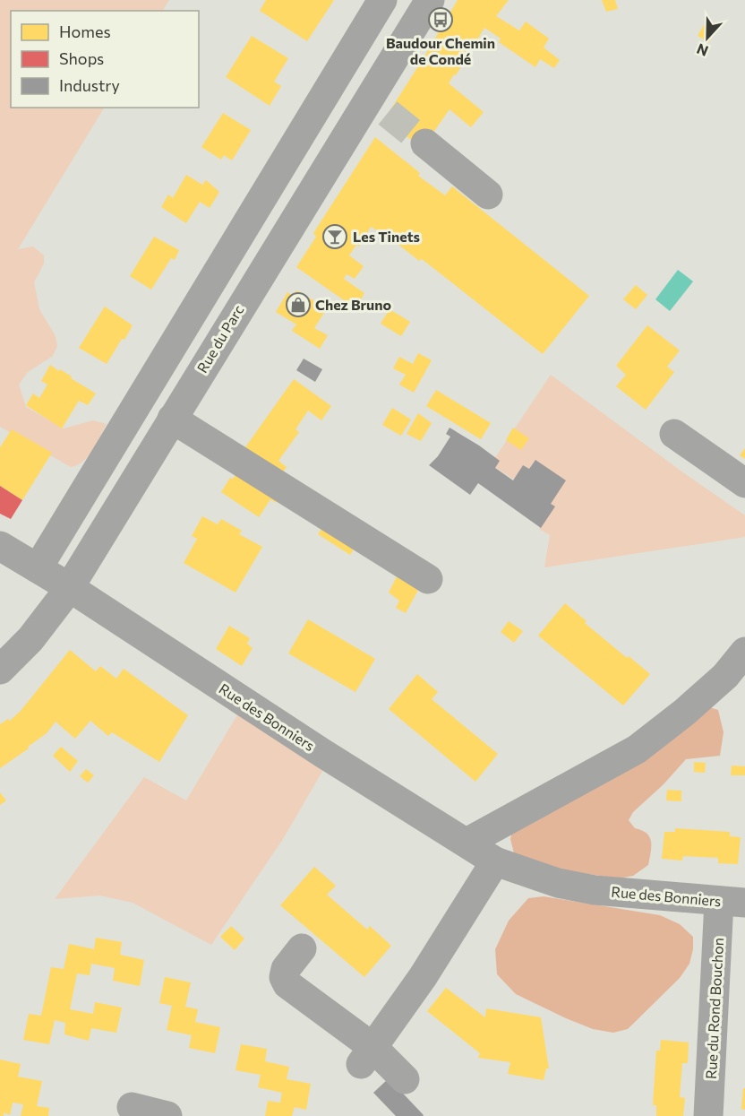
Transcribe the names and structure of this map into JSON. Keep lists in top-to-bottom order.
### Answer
{
  "streets": {
    "street": ["Rue du Parc", "Rue des Bonniers", "Rue du Rond Bouchon"]
  },
  "crossings": [
    ["Rue du Parc", "Rue des Bonniers"],
    ["Rue des Bonniers", "Rue du Rond Bouchon"]
  ],
  "places": {
    "bus stop": ["Baudour Chemin de Condé"],
    "bar": ["Les Tinets"],
    "shop": ["Chez Bruno"]
  },
  "legend": ["Homes", "Shops", "Industry"],
  "north": "bottom"
}
